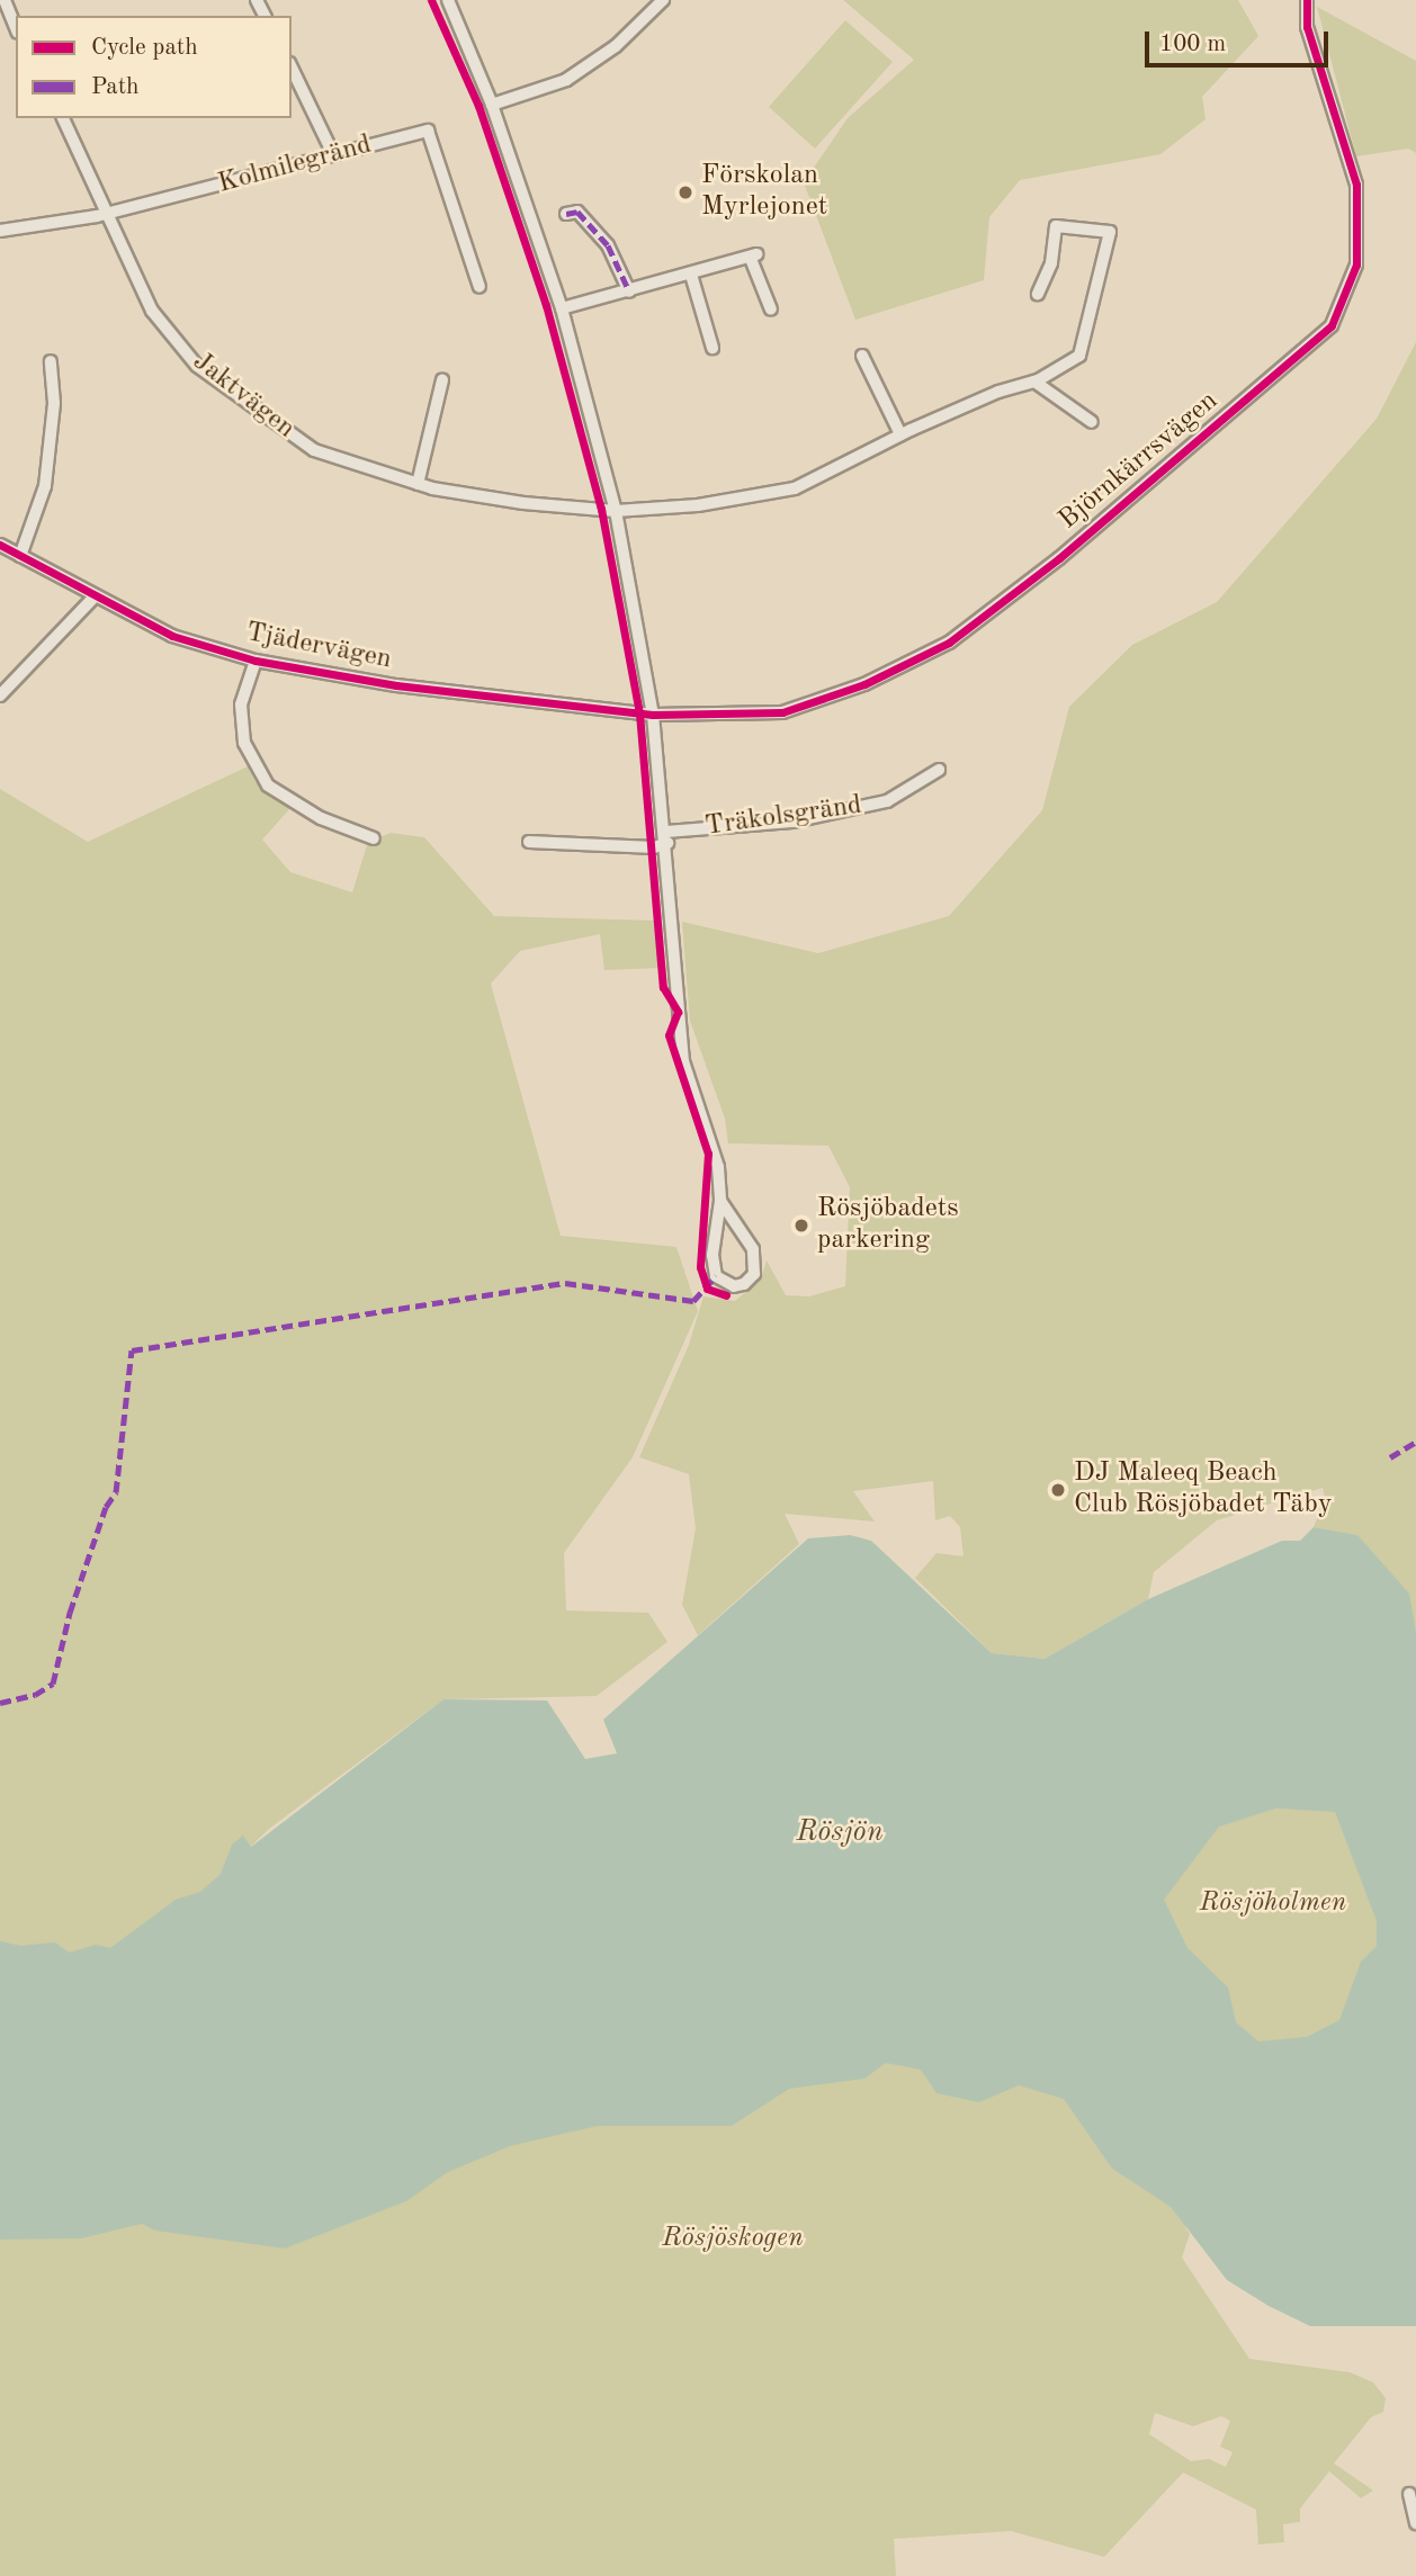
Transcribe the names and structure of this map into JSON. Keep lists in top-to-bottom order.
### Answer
{
  "streets": {
    "street": [
      "Kolmilegränd",
      "Jaktvägen",
      "Björnkärrsvägen",
      "Tjädervägen",
      "Träkolsgränd"
    ]
  },
  "crossings": [
    ["Kolmilegränd", "Jaktvägen"],
    ["Björnkärrsvägen", "Tjädervägen"]
  ],
  "water": ["Rösjön"],
  "parks": ["Rösjöholmen", "Rösjöskogen"],
  "places": ["Förskolan Myrlejonet", "Rösjöbadets parkering", "DJ Maleeq Beach Club Rösjöbadet Täby"],
  "legend": ["Cycle path", "Path"],
  "scale_bar": "100 m"
}
